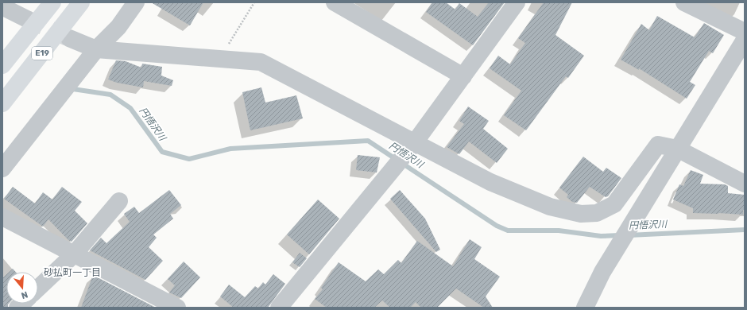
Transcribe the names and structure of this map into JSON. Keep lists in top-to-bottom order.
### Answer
{
  "streets": {
    "highway": ["E19"]
  },
  "districts": ["砂払町一丁目"],
  "water": ["円悟沢川"],
  "north": "bottom"
}
